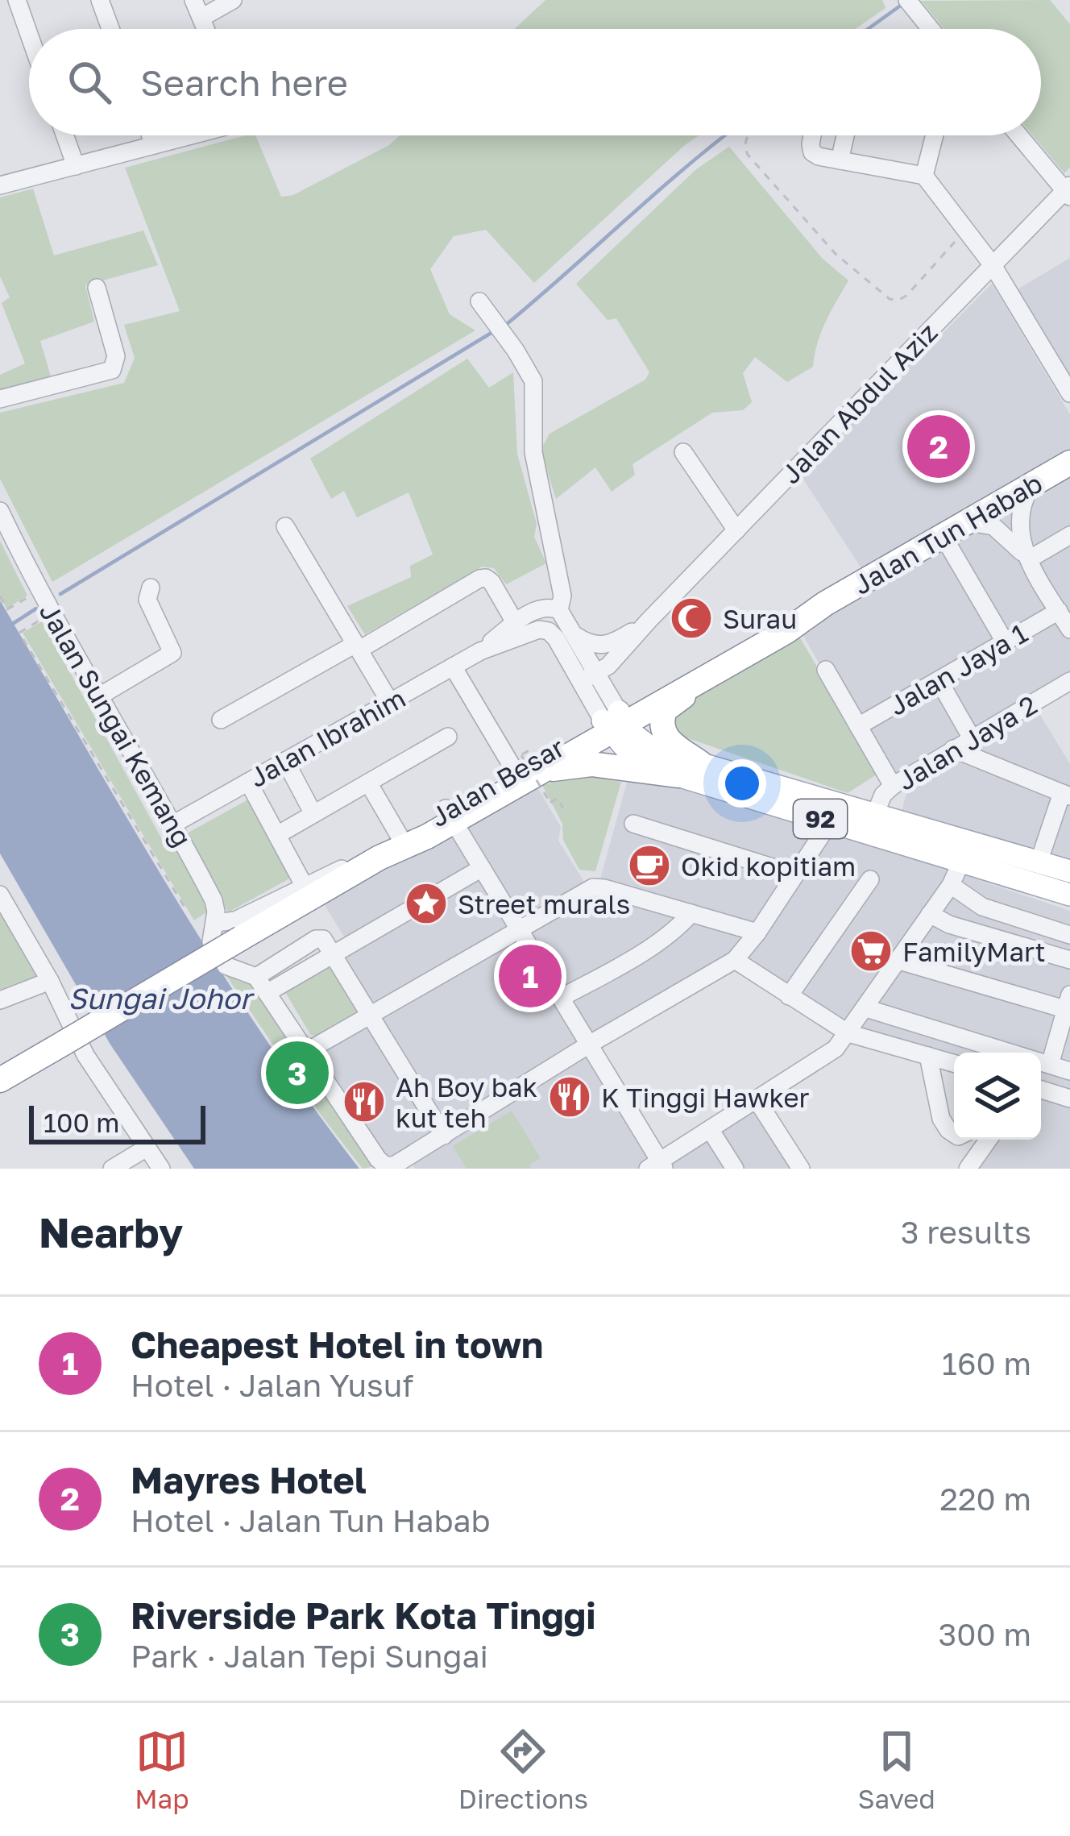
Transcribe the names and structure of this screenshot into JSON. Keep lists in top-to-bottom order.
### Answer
{
  "streets": {
    "highway": ["Jalan Tun Habab", "Jalan Besar"],
    "main road": ["92"],
    "street": [
      "Jalan Abdul Aziz",
      "Jalan Jaya 1",
      "Jalan Sungai Kemang",
      "Jalan Ibrahim",
      "Jalan Jaya 2"
    ]
  },
  "crossings": [
    ["Jalan Tun Habab", "Jalan Ibrahim"],
    ["Jalan Tun Habab", "Jalan Besar"],
    ["Jalan Tun Habab", "92"],
    ["Jalan Sungai Kemang", "Jalan Ibrahim"],
    ["Jalan Ibrahim", "Jalan Besar"],
    ["Jalan Ibrahim", "92"],
    ["Jalan Jaya 2", "92"],
    ["Jalan Besar", "92"]
  ],
  "water": ["Sungai Johor"],
  "places": {
    "mosque": ["Surau"],
    "cafe": ["Okid kopitiam"],
    "place": ["Street murals"],
    "supermarket": ["FamilyMart"],
    "restaurant": ["K Tinggi Hawker", "Ah Boy bak kut teh"]
  },
  "scale_bar": "100 m",
  "page": {
    "search": "Search here",
    "pins": ["2", "1", "3"],
    "scale": "100 m",
    "heading": ["Nearby", "3 results"],
    "list": [
      {
        "mark": "1",
        "name": "Cheapest Hotel in town",
        "note": "Hotel · Jalan Yusuf",
        "value": "160 m"
      },
      {
        "mark": "2",
        "name": "Mayres Hotel",
        "note": "Hotel · Jalan Tun Habab",
        "value": "220 m"
      },
      {
        "mark": "3",
        "name": "Riverside Park Kota Tinggi",
        "note": "Park · Jalan Tepi Sungai",
        "value": "300 m"
      }
    ],
    "nav": ["Map", "Directions", "Saved"]
  }
}
